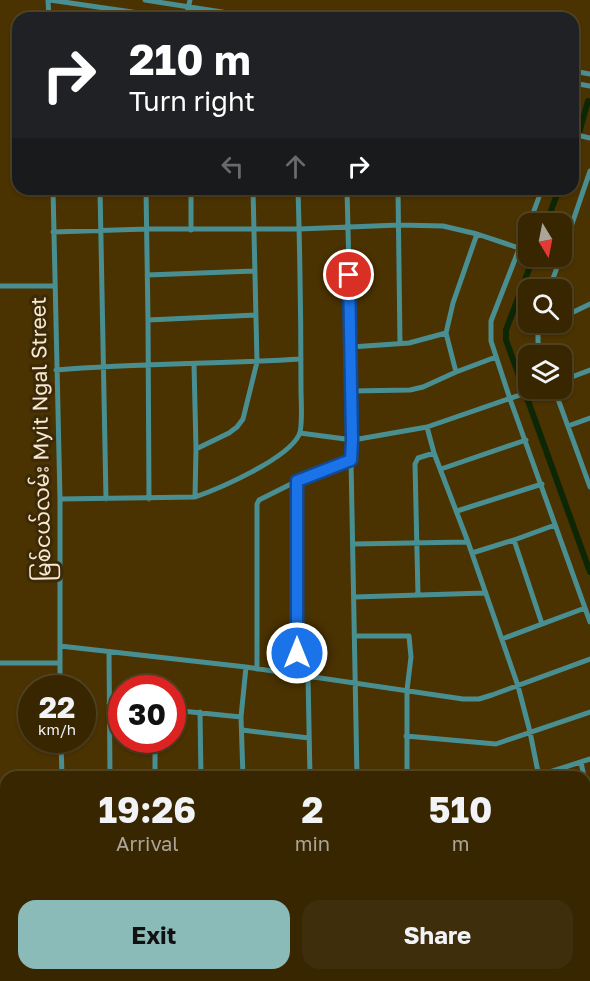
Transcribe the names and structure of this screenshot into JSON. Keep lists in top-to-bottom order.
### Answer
{
  "streets": {
    "street": ["မြစ်ငယ်လမ်း Myit Ngal Street"]
  },
  "north": "bottom",
  "page": {
    "turn": ["210 m", "Turn right"],
    "speed": "22 km/h",
    "limit": "30",
    "eta": [
      "19:26",
      "Arrival",
      "2",
      "min",
      "510",
      "m"
    ],
    "buttons": ["Exit", "Share"]
  }
}
